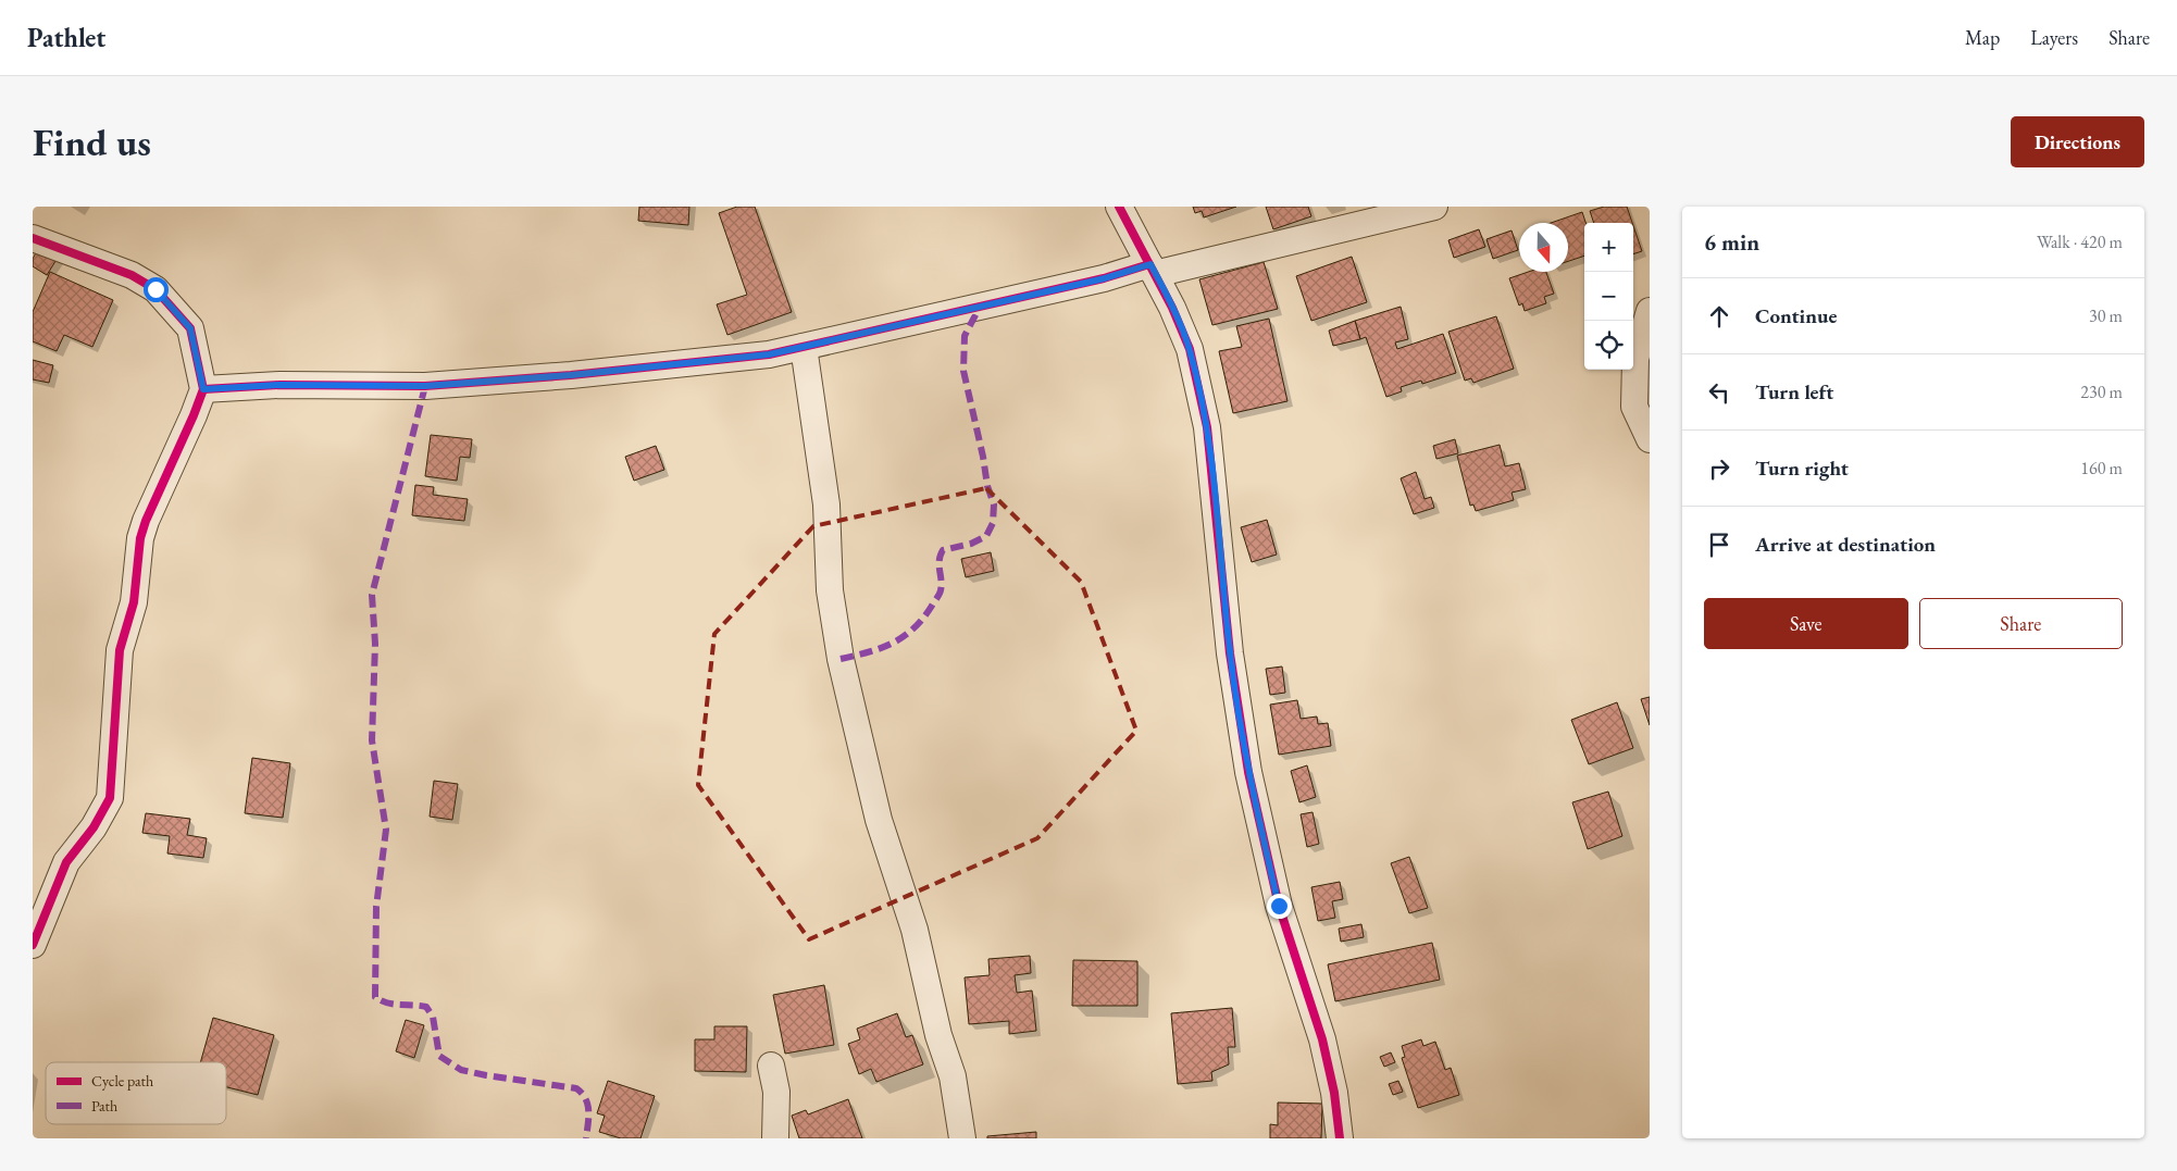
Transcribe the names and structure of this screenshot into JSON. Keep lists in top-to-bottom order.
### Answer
{
  "legend": ["Cycle path", "Path"],
  "north": "bottom",
  "page": {
    "header": "Pathlet",
    "nav": ["Map", "Layers", "Share"],
    "buttons": [
      "Directions",
      ["Save", "Share"]
    ],
    "title": "Find us",
    "heading": ["6 min", "Walk · 420 m"],
    "map_buttons": ["+", "−"],
    "list": [
      ["Continue", "30 m"],
      ["Turn left", "230 m"],
      ["Turn right", "160 m"],
      "Arrive at destination"
    ]
  }
}
